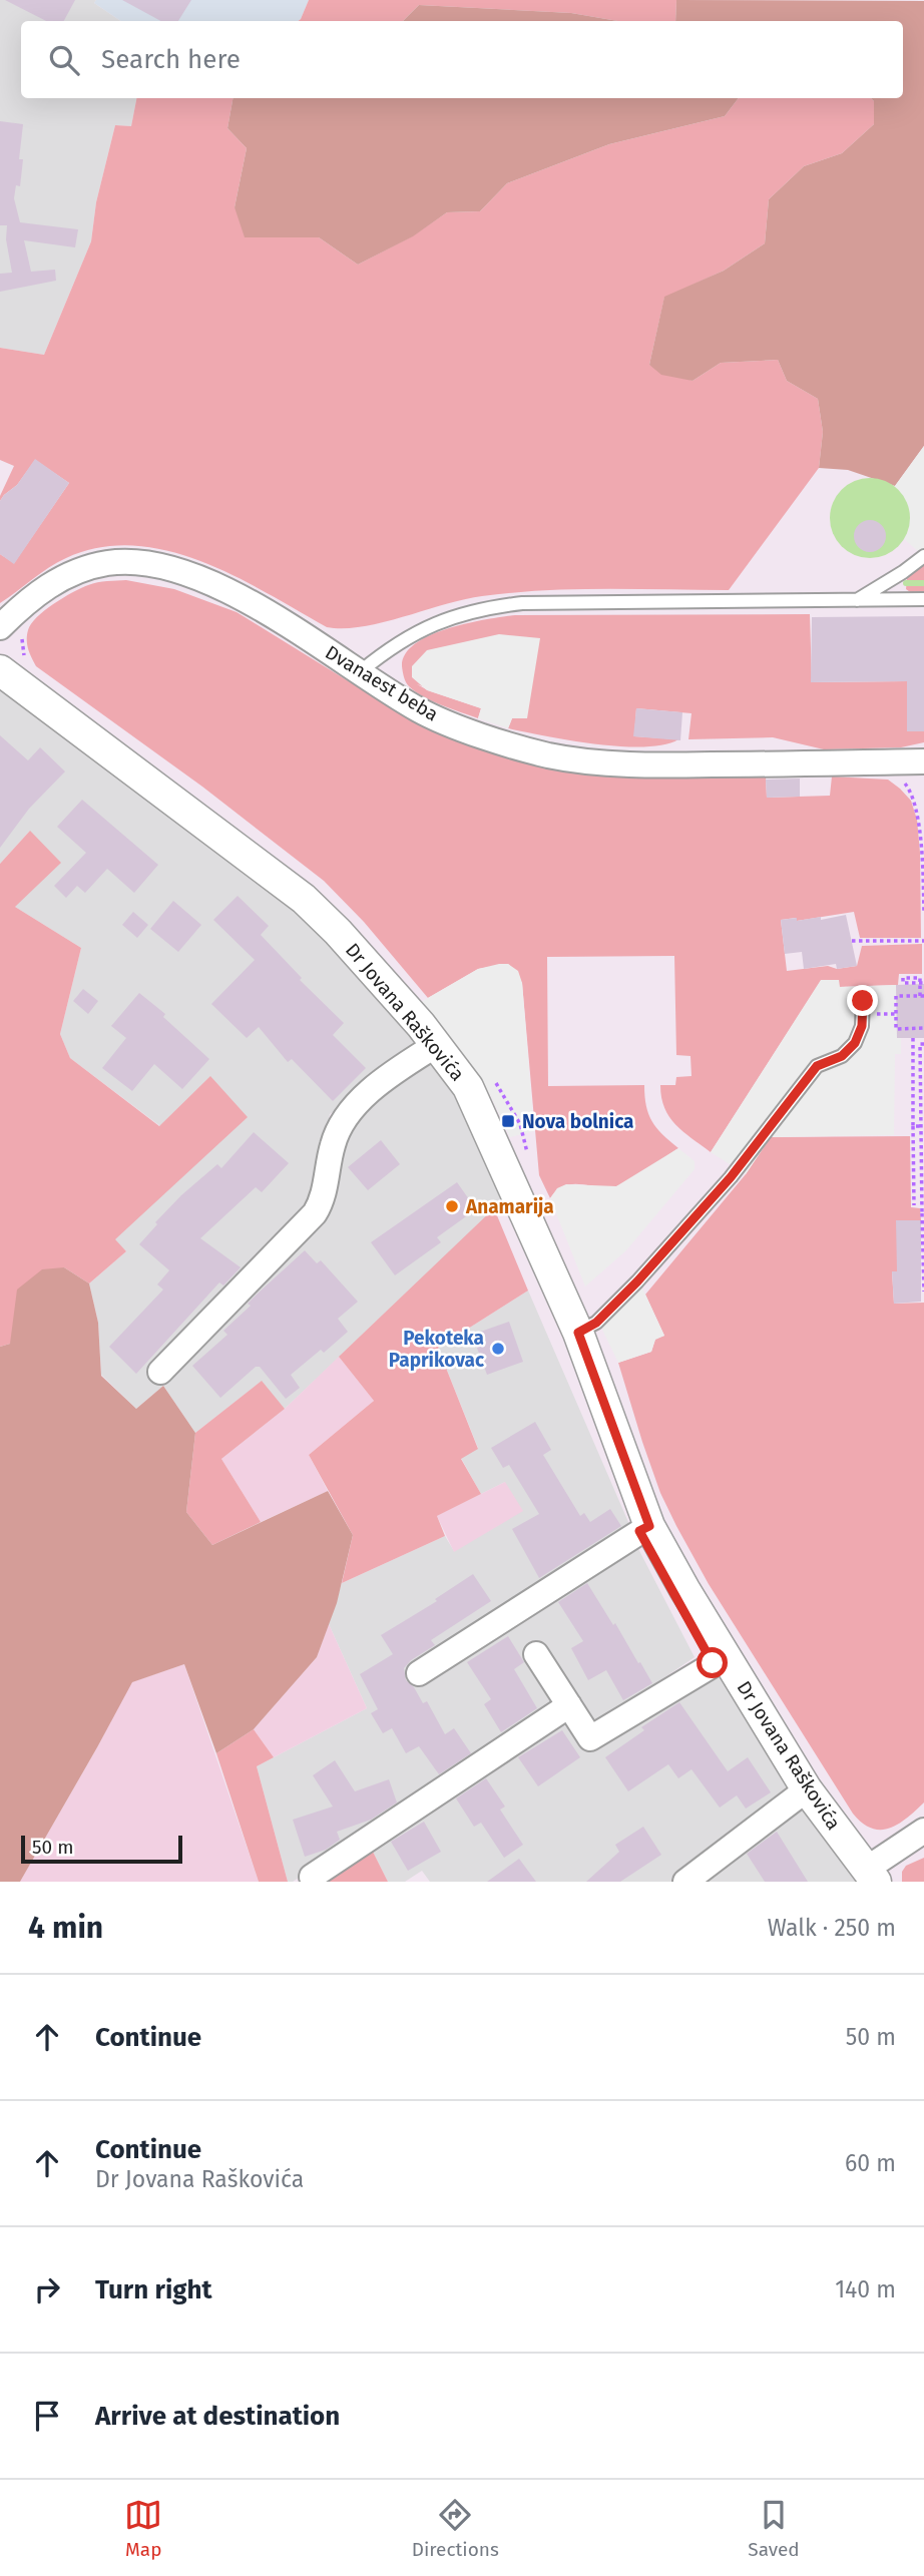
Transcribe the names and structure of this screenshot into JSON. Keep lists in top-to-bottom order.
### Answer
{
  "streets": {
    "street": ["Dvanaest beba", "Dr Jovana Raškovića"]
  },
  "places": {
    "transit": ["Nova bolnica"],
    "other": ["Anamarija", "Pekoteka Paprikovac"]
  },
  "scale_bar": "50 m",
  "page": {
    "search": "Search here",
    "scale": "50 m",
    "heading": ["4 min", "Walk · 250 m"],
    "list": [
      ["Continue", "50 m"],
      ["Continue", "Dr Jovana Raškovića", "60 m"],
      ["Turn right", "140 m"],
      "Arrive at destination"
    ],
    "nav": ["Map", "Directions", "Saved"]
  }
}
